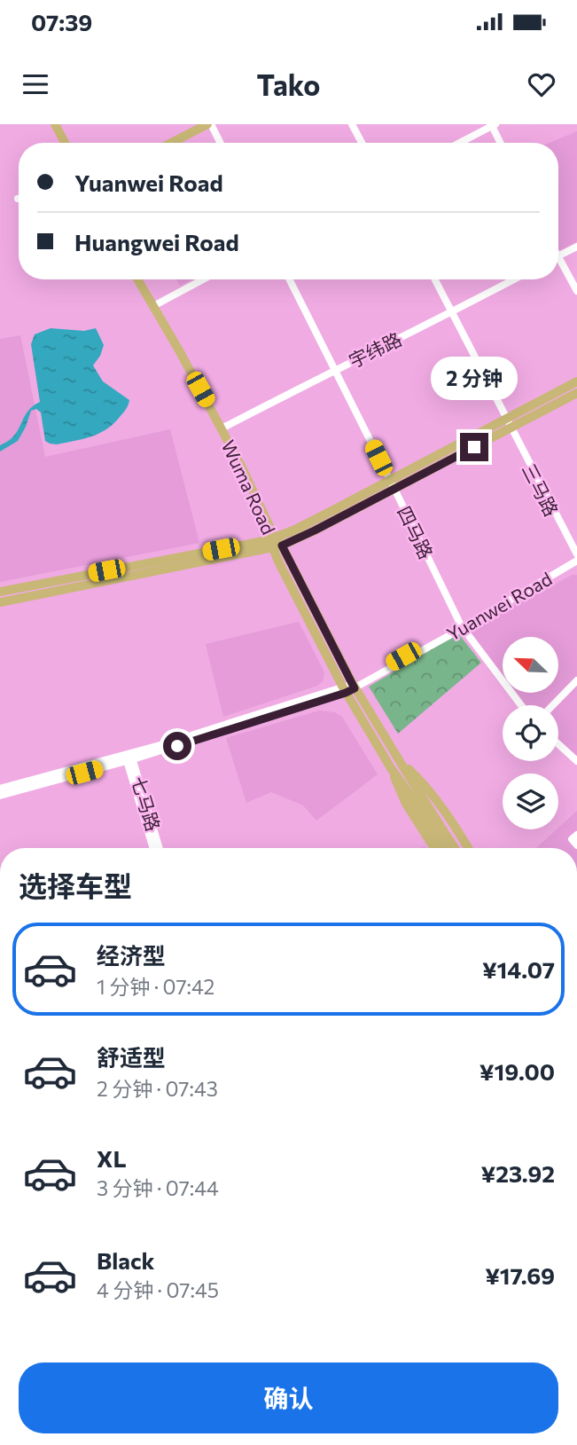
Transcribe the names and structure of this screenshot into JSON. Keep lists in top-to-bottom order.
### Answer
{
  "streets": {
    "main road": ["Wuma Road"],
    "street": [
      "宇纬路",
      "三马路",
      "四马路",
      "Yuanwei Road",
      "七马路"
    ]
  },
  "crossings": [
    ["宇纬路", "Wuma Road"],
    ["宇纬路", "三马路"],
    ["宇纬路", "四马路"],
    ["Wuma Road", "Yuanwei Road"],
    ["三马路", "Yuanwei Road"],
    ["四马路", "Yuanwei Road"],
    ["Yuanwei Road", "七马路"]
  ],
  "north": "top left",
  "page": {
    "status": "07:39",
    "header": "Tako",
    "banner": ["Yuanwei Road", "Huangwei Road"],
    "bubble": "2 分钟",
    "heading": "选择车型",
    "list": [
      {
        "name": "经济型",
        "note": "1 分钟 · 07:42",
        "value": "¥14.07"
      },
      {
        "name": "舒适型",
        "note": "2 分钟 · 07:43",
        "value": "¥19.00"
      },
      {
        "name": "XL",
        "note": "3 分钟 · 07:44",
        "value": "¥23.92"
      },
      {
        "name": "Black",
        "note": "4 分钟 · 07:45",
        "value": "¥17.69"
      }
    ],
    "buttons": "确认"
  }
}
